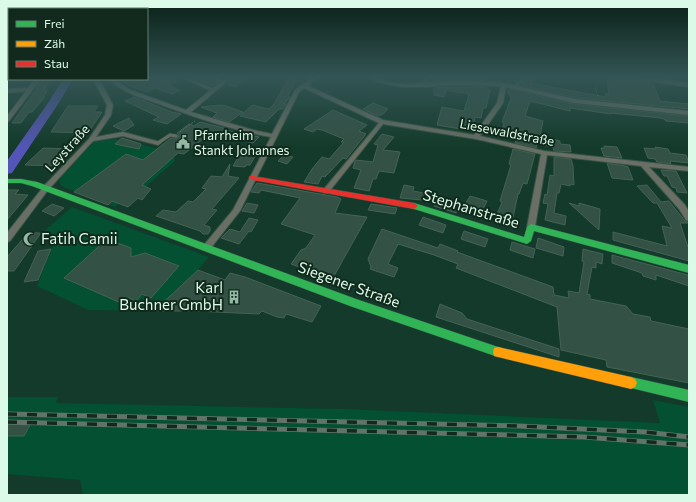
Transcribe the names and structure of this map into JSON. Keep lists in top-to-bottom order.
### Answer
{
  "streets": {
    "main road": ["Stephanstraße", "Siegener Straße"],
    "street": ["Liesewaldstraße", "Leystraße"]
  },
  "crossings": [
    ["Leystraße", "Siegener Straße"]
  ],
  "places": {
    "public building": ["Pfarrheim Stankt Johannes"],
    "mosque": ["Fatih Camii"],
    "building": ["Karl Buchner GmbH"]
  },
  "legend": ["Frei", "Zäh", "Stau"]
}
